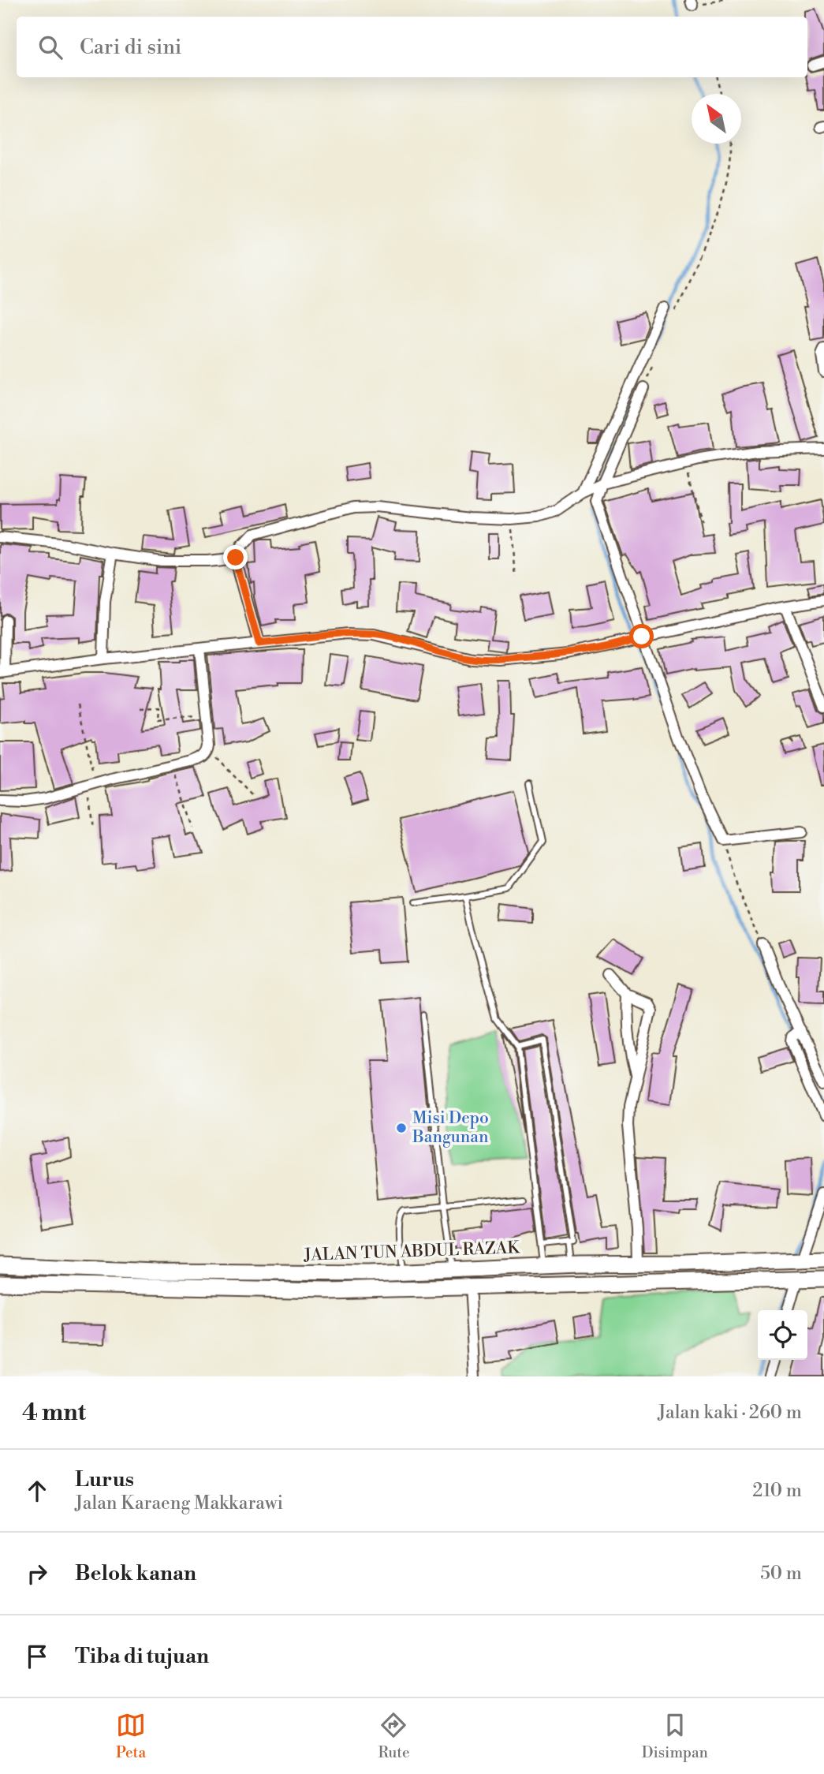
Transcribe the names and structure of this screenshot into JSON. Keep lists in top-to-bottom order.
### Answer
{
  "streets": {
    "main road": ["JALAN TUN ABDUL RAZAK"]
  },
  "places": ["Misi Depo Bangunan"],
  "north": "top left",
  "page": {
    "search": "Cari di sini",
    "heading": ["4 mnt", "Jalan kaki · 260 m"],
    "list": [
      ["Lurus", "Jalan Karaeng Makkarawi", "210 m"],
      ["Belok kanan", "50 m"],
      "Tiba di tujuan"
    ],
    "nav": ["Peta", "Rute", "Disimpan"]
  }
}
